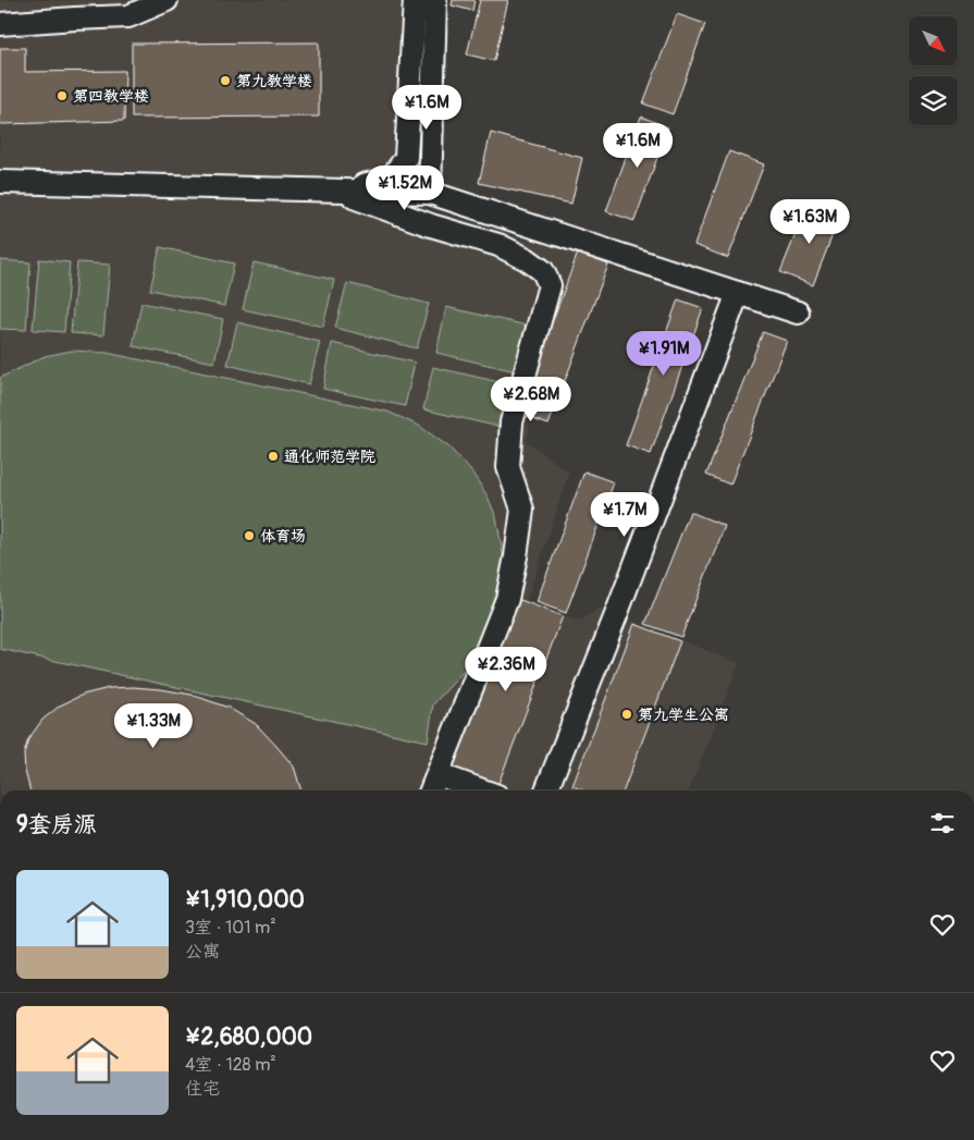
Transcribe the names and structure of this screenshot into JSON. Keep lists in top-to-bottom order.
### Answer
{
  "places": [
    "第九教学楼",
    "第四教学楼",
    "通化师范学院",
    "体育场",
    "第九学生公寓"
  ],
  "north": "bottom right",
  "page": {
    "price": [
      "¥1.6M",
      "¥1.6M",
      "¥1.52M",
      "¥1.63M",
      "¥1.91M",
      "¥2.68M",
      "¥1.7M",
      "¥2.36M",
      "¥1.33M"
    ],
    "heading": "9套房源",
    "list": [
      {
        "name": "¥1,910,000",
        "note": "3室 · 101 m² · 公寓"
      },
      {
        "name": "¥2,680,000",
        "note": "4室 · 128 m² · 住宅"
      }
    ]
  }
}
